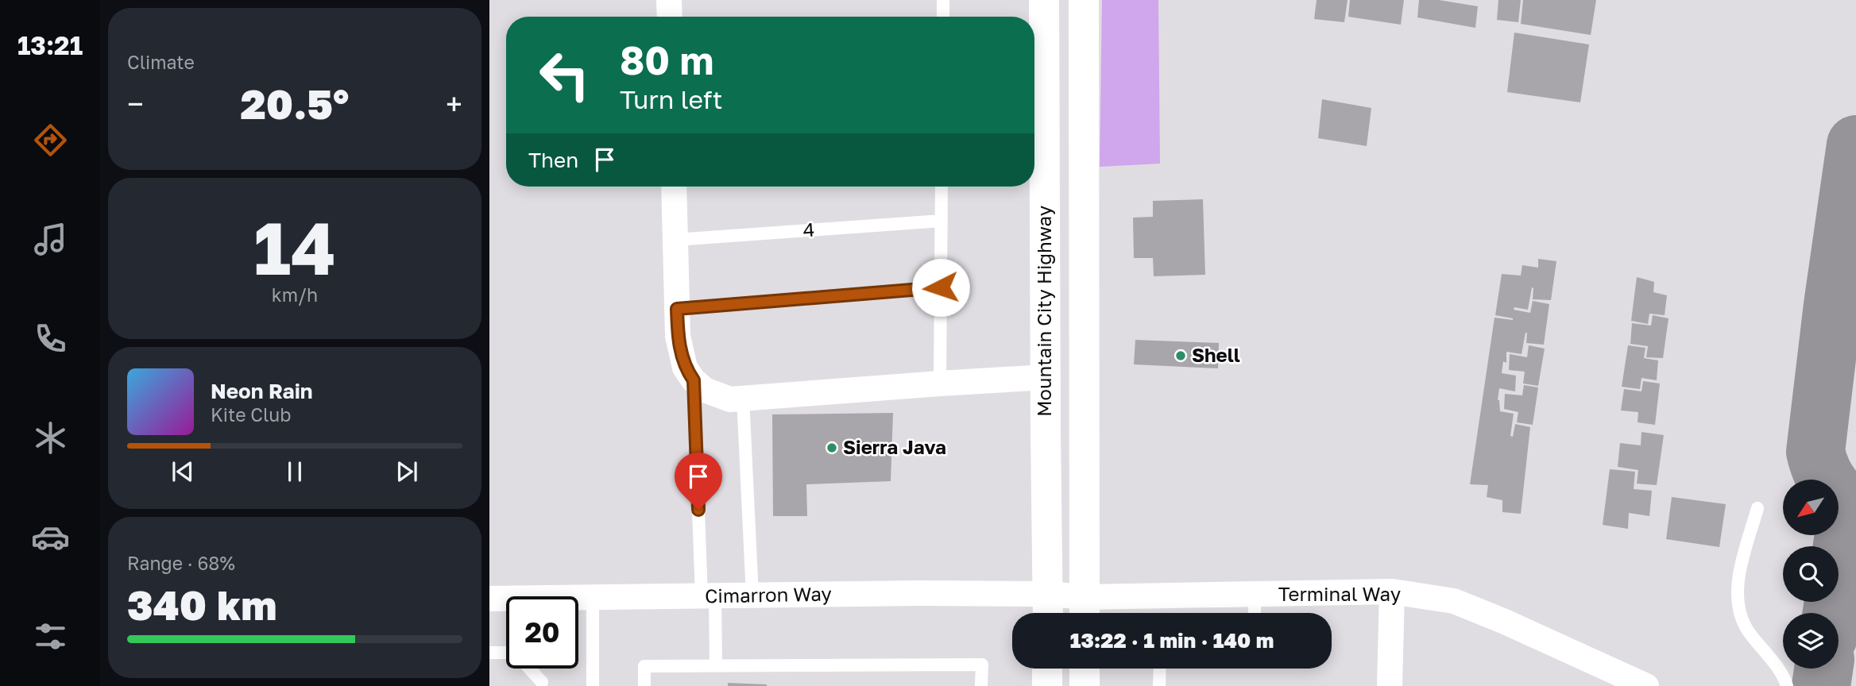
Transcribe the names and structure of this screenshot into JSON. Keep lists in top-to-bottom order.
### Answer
{
  "streets": {
    "main road": ["Mountain City Highway"],
    "street": ["Terminal Way", "Cimarron Way"],
    "lane": ["4"]
  },
  "crossings": [
    ["Mountain City Highway", "Terminal Way"],
    ["Mountain City Highway", "Cimarron Way"],
    ["Terminal Way", "Cimarron Way"]
  ],
  "places": ["Shell", "Sierra Java"],
  "north": "bottom left",
  "page": {
    "tabs": "13:21",
    "tile": [
      "Climate",
      ["14", "km/h"],
      ["Range · 68%", "340 km"]
    ],
    "turn": ["80 m", "Turn left"],
    "heat": ["−", "20.5°", "+"],
    "then": "Then",
    "song": ["Neon Rain", "Kite Club"],
    "limit": "20",
    "trip": "13:22 · 1 min · 140 m"
  }
}
